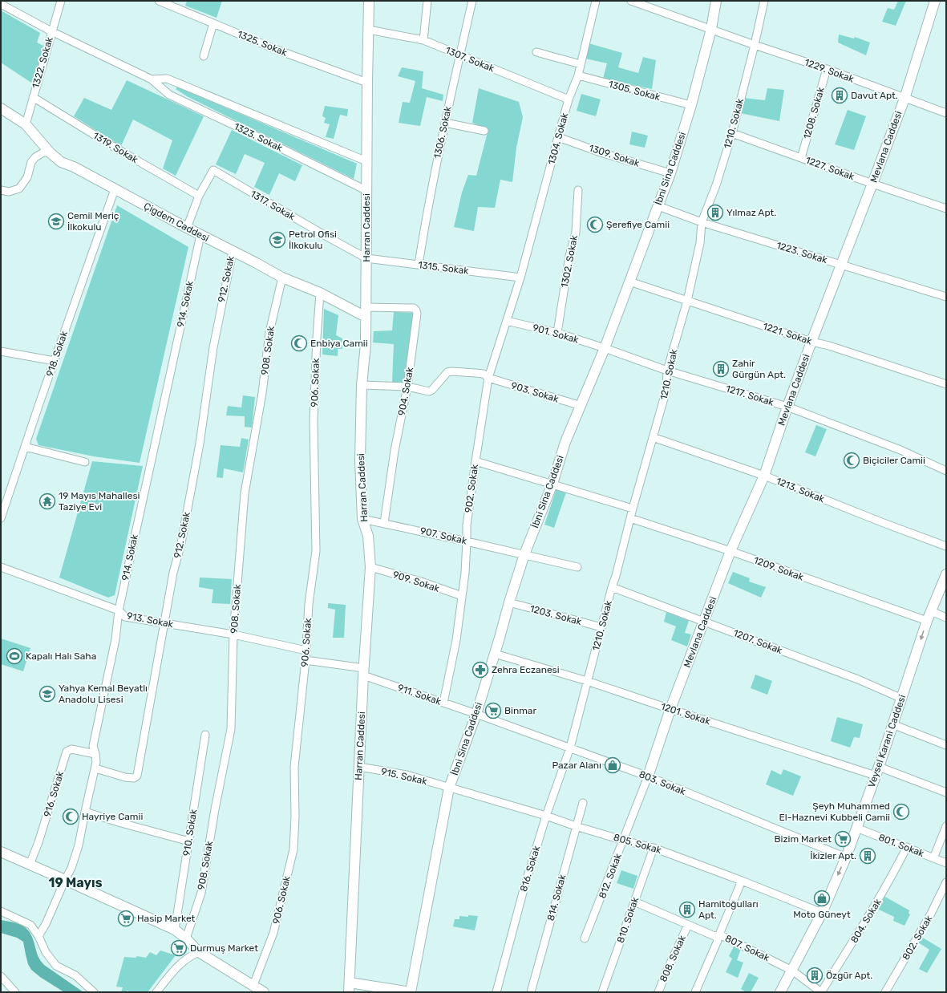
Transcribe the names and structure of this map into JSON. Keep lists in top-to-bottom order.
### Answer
{
  "streets": {
    "street": [
      "1325. Sokak",
      "1307. Sokak",
      "1322. Sokak",
      "1229. Sokak",
      "1305. Sokak",
      "1208. Sokak",
      "1210. Sokak",
      "1306. Sokak",
      "1323. Sokak",
      "1304. Sokak",
      "Mevlana Caddesi",
      "1319. Sokak",
      "1309. Sokak",
      "İbni Sina Caddesi",
      "1227. Sokak",
      "1317. Sokak",
      "Çigdem Caddesi",
      "Harran Caddesi",
      "1223. Sokak",
      "1302. Sokak",
      "1315. Sokak",
      "912. Sokak",
      "914. Sokak",
      "901. Sokak",
      "1221. Sokak",
      "908. Sokak",
      "918. Sokak",
      "906. Sokak",
      "904. Sokak",
      "903. Sokak",
      "1217. Sokak",
      "902. Sokak",
      "1213. Sokak",
      "907. Sokak",
      "1209. Sokak",
      "909. Sokak",
      "1203. Sokak",
      "913. Sokak",
      "1207. Sokak",
      "911. Sokak",
      "1201. Sokak",
      "Veysel Karani Caddesi",
      "915. Sokak",
      "803. Sokak",
      "916. Sokak",
      "910. Sokak",
      "805. Sokak",
      "801. Sokak",
      "816. Sokak",
      "812. Sokak",
      "814. Sokak",
      "810. Sokak",
      "804. Sokak",
      "802. Sokak",
      "807. Sokak",
      "808. Sokak"
    ]
  },
  "crossings": [
    ["1325. Sokak", "Harran Caddesi"],
    ["1307. Sokak", "1306. Sokak"],
    ["1307. Sokak", "1304. Sokak"],
    ["1307. Sokak", "Harran Caddesi"],
    ["1322. Sokak", "1323. Sokak"],
    ["1322. Sokak", "1319. Sokak"],
    ["1322. Sokak", "Çigdem Caddesi"],
    ["1229. Sokak", "1208. Sokak"],
    ["1229. Sokak", "1210. Sokak"],
    ["1229. Sokak", "Mevlana Caddesi"],
    ["1229. Sokak", "İbni Sina Caddesi"],
    ["1305. Sokak", "1304. Sokak"],
    ["1305. Sokak", "İbni Sina Caddesi"],
    ["1208. Sokak", "1227. Sokak"],
    ["1210. Sokak", "1227. Sokak"],
    ["1210. Sokak", "1223. Sokak"],
    ["1210. Sokak", "1221. Sokak"],
    ["1210. Sokak", "1217. Sokak"],
    ["1210. Sokak", "1213. Sokak"],
    ["1210. Sokak", "1209. Sokak"],
    ["1210. Sokak", "1203. Sokak"],
    ["1210. Sokak", "1207. Sokak"],
    ["1210. Sokak", "1201. Sokak"],
    ["1210. Sokak", "803. Sokak"],
    ["1210. Sokak", "816. Sokak"],
    ["1306. Sokak", "1315. Sokak"],
    ["1323. Sokak", "Harran Caddesi"],
    ["1304. Sokak", "1309. Sokak"],
    ["1304. Sokak", "1315. Sokak"],
    ["1304. Sokak", "902. Sokak"],
    ["Mevlana Caddesi", "1227. Sokak"],
    ["Mevlana Caddesi", "1223. Sokak"],
    ["Mevlana Caddesi", "1221. Sokak"],
    ["Mevlana Caddesi", "1217. Sokak"],
    ["Mevlana Caddesi", "1213. Sokak"],
    ["Mevlana Caddesi", "1209. Sokak"],
    ["Mevlana Caddesi", "1207. Sokak"],
    ["Mevlana Caddesi", "1201. Sokak"],
    ["Mevlana Caddesi", "803. Sokak"],
    ["Mevlana Caddesi", "812. Sokak"],
    ["1319. Sokak", "1317. Sokak"],
    ["1309. Sokak", "İbni Sina Caddesi"],
    ["İbni Sina Caddesi", "1223. Sokak"],
    ["İbni Sina Caddesi", "901. Sokak"],
    ["İbni Sina Caddesi", "1221. Sokak"],
    ["İbni Sina Caddesi", "903. Sokak"],
    ["İbni Sina Caddesi", "1217. Sokak"],
    ["İbni Sina Caddesi", "907. Sokak"],
    ["İbni Sina Caddesi", "1203. Sokak"],
    ["İbni Sina Caddesi", "911. Sokak"],
    ["İbni Sina Caddesi", "1201. Sokak"],
    ["İbni Sina Caddesi", "915. Sokak"],
    ["İbni Sina Caddesi", "803. Sokak"],
    ["İbni Sina Caddesi", "805. Sokak"],
    ["1317. Sokak", "Harran Caddesi"],
    ["1317. Sokak", "1315. Sokak"],
    ["Çigdem Caddesi", "Harran Caddesi"],
    ["Çigdem Caddesi", "912. Sokak"],
    ["Çigdem Caddesi", "914. Sokak"],
    ["Çigdem Caddesi", "908. Sokak"],
    ["Çigdem Caddesi", "918. Sokak"],
    ["Çigdem Caddesi", "906. Sokak"],
    ["Harran Caddesi", "1315. Sokak"],
    ["Harran Caddesi", "904. Sokak"],
    ["Harran Caddesi", "907. Sokak"],
    ["Harran Caddesi", "909. Sokak"],
    ["Harran Caddesi", "911. Sokak"],
    ["Harran Caddesi", "915. Sokak"],
    ["1302. Sokak", "901. Sokak"],
    ["1315. Sokak", "902. Sokak"],
    ["912. Sokak", "914. Sokak"],
    ["912. Sokak", "913. Sokak"],
    ["914. Sokak", "913. Sokak"],
    ["914. Sokak", "916. Sokak"],
    ["901. Sokak", "1217. Sokak"],
    ["901. Sokak", "902. Sokak"],
    ["908. Sokak", "913. Sokak"],
    ["906. Sokak", "913. Sokak"],
    ["904. Sokak", "903. Sokak"],
    ["904. Sokak", "907. Sokak"],
    ["903. Sokak", "902. Sokak"],
    ["902. Sokak", "907. Sokak"],
    ["902. Sokak", "909. Sokak"],
    ["902. Sokak", "911. Sokak"],
    ["1209. Sokak", "Veysel Karani Caddesi"],
    ["1207. Sokak", "Veysel Karani Caddesi"],
    ["911. Sokak", "803. Sokak"],
    ["1201. Sokak", "Veysel Karani Caddesi"],
    ["Veysel Karani Caddesi", "803. Sokak"],
    ["Veysel Karani Caddesi", "805. Sokak"],
    ["Veysel Karani Caddesi", "801. Sokak"],
    ["Veysel Karani Caddesi", "807. Sokak"],
    ["915. Sokak", "805. Sokak"],
    ["803. Sokak", "816. Sokak"],
    ["803. Sokak", "812. Sokak"],
    ["805. Sokak", "816. Sokak"],
    ["805. Sokak", "812. Sokak"],
    ["805. Sokak", "814. Sokak"],
    ["805. Sokak", "810. Sokak"],
    ["801. Sokak", "804. Sokak"],
    ["810. Sokak", "807. Sokak"],
    ["804. Sokak", "807. Sokak"],
    ["807. Sokak", "808. Sokak"]
  ],
  "districts": ["19 Mayıs"],
  "places": {
    "building": [
      "Davut Apt.",
      "Yılmaz Apt.",
      "Zahir Gürgün Apt.",
      "İkizler Apt.",
      "Hamitoğulları Apt.",
      "Özgür Apt."
    ],
    "school or university": ["Cemil Meriç İlkokulu", "Petrol Ofisi İlkokulu", "Yahya Kemal Beyatlı Anadolu Lisesi"],
    "mosque": [
      "Şerefiye Camii",
      "Enbiya Camii",
      "Biçiciler Camii",
      "Şeyh Muhammed El-Haznevi Kubbeli Camii",
      "Hayriye Camii"
    ],
    "temple": ["19 Mayıs Mahallesi Taziye Evi"],
    "sports": ["Kapalı Halı Saha"],
    "pharmacy": ["Zehra Eczanesi"],
    "supermarket": [
      "Binmar",
      "Bizim Market",
      "Hasip Market",
      "Durmuş Market"
    ],
    "shop": ["Pazar Alanı", "Moto Güneyt"]
  }
}
